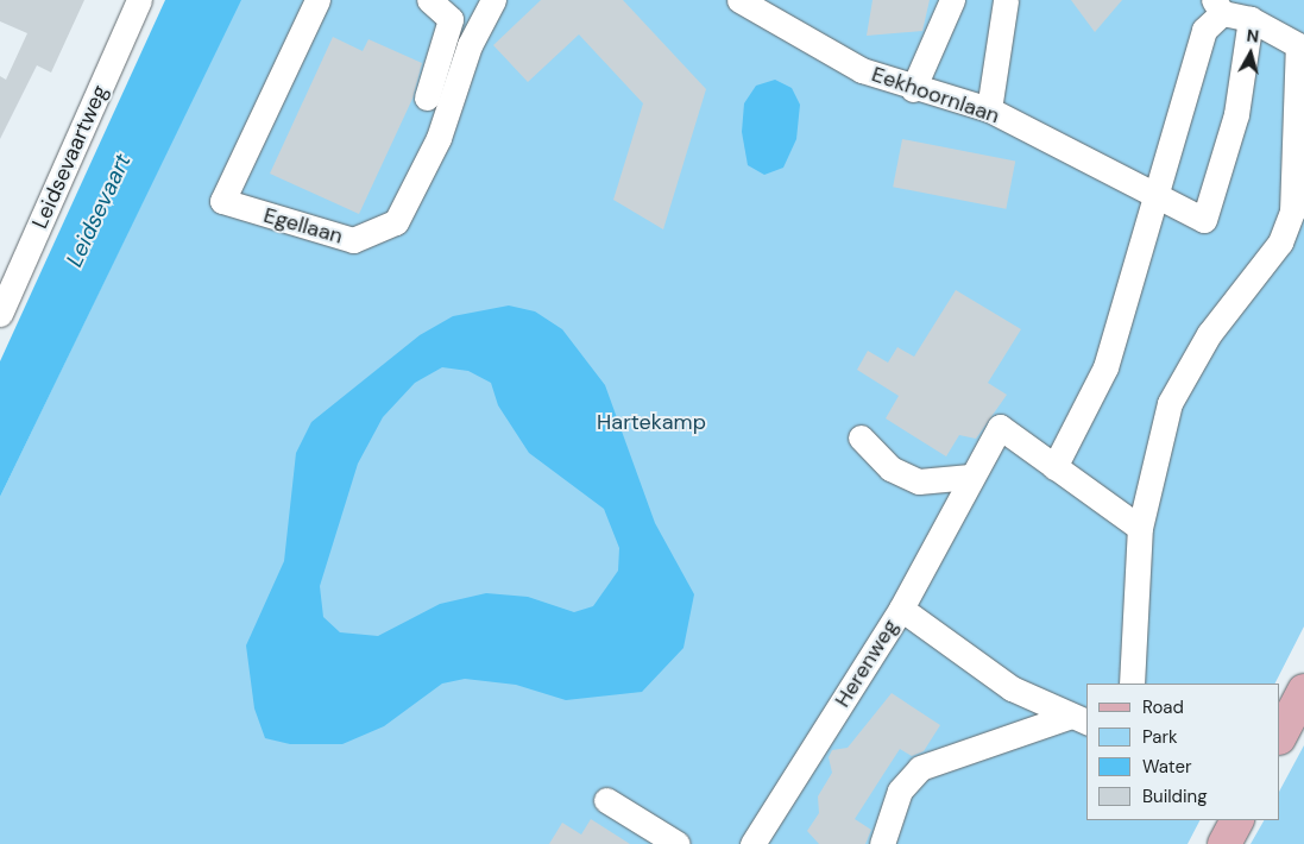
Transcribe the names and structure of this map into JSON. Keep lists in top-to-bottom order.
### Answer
{
  "streets": {
    "street": [
      "Eekhoornlaan",
      "Leidsevaartweg",
      "Egellaan",
      "Herenweg"
    ]
  },
  "water": ["Leidsevaart"],
  "parks": ["Hartekamp"],
  "legend": [
    "Road",
    "Park",
    "Water",
    "Building"
  ],
  "north": "top"
}
